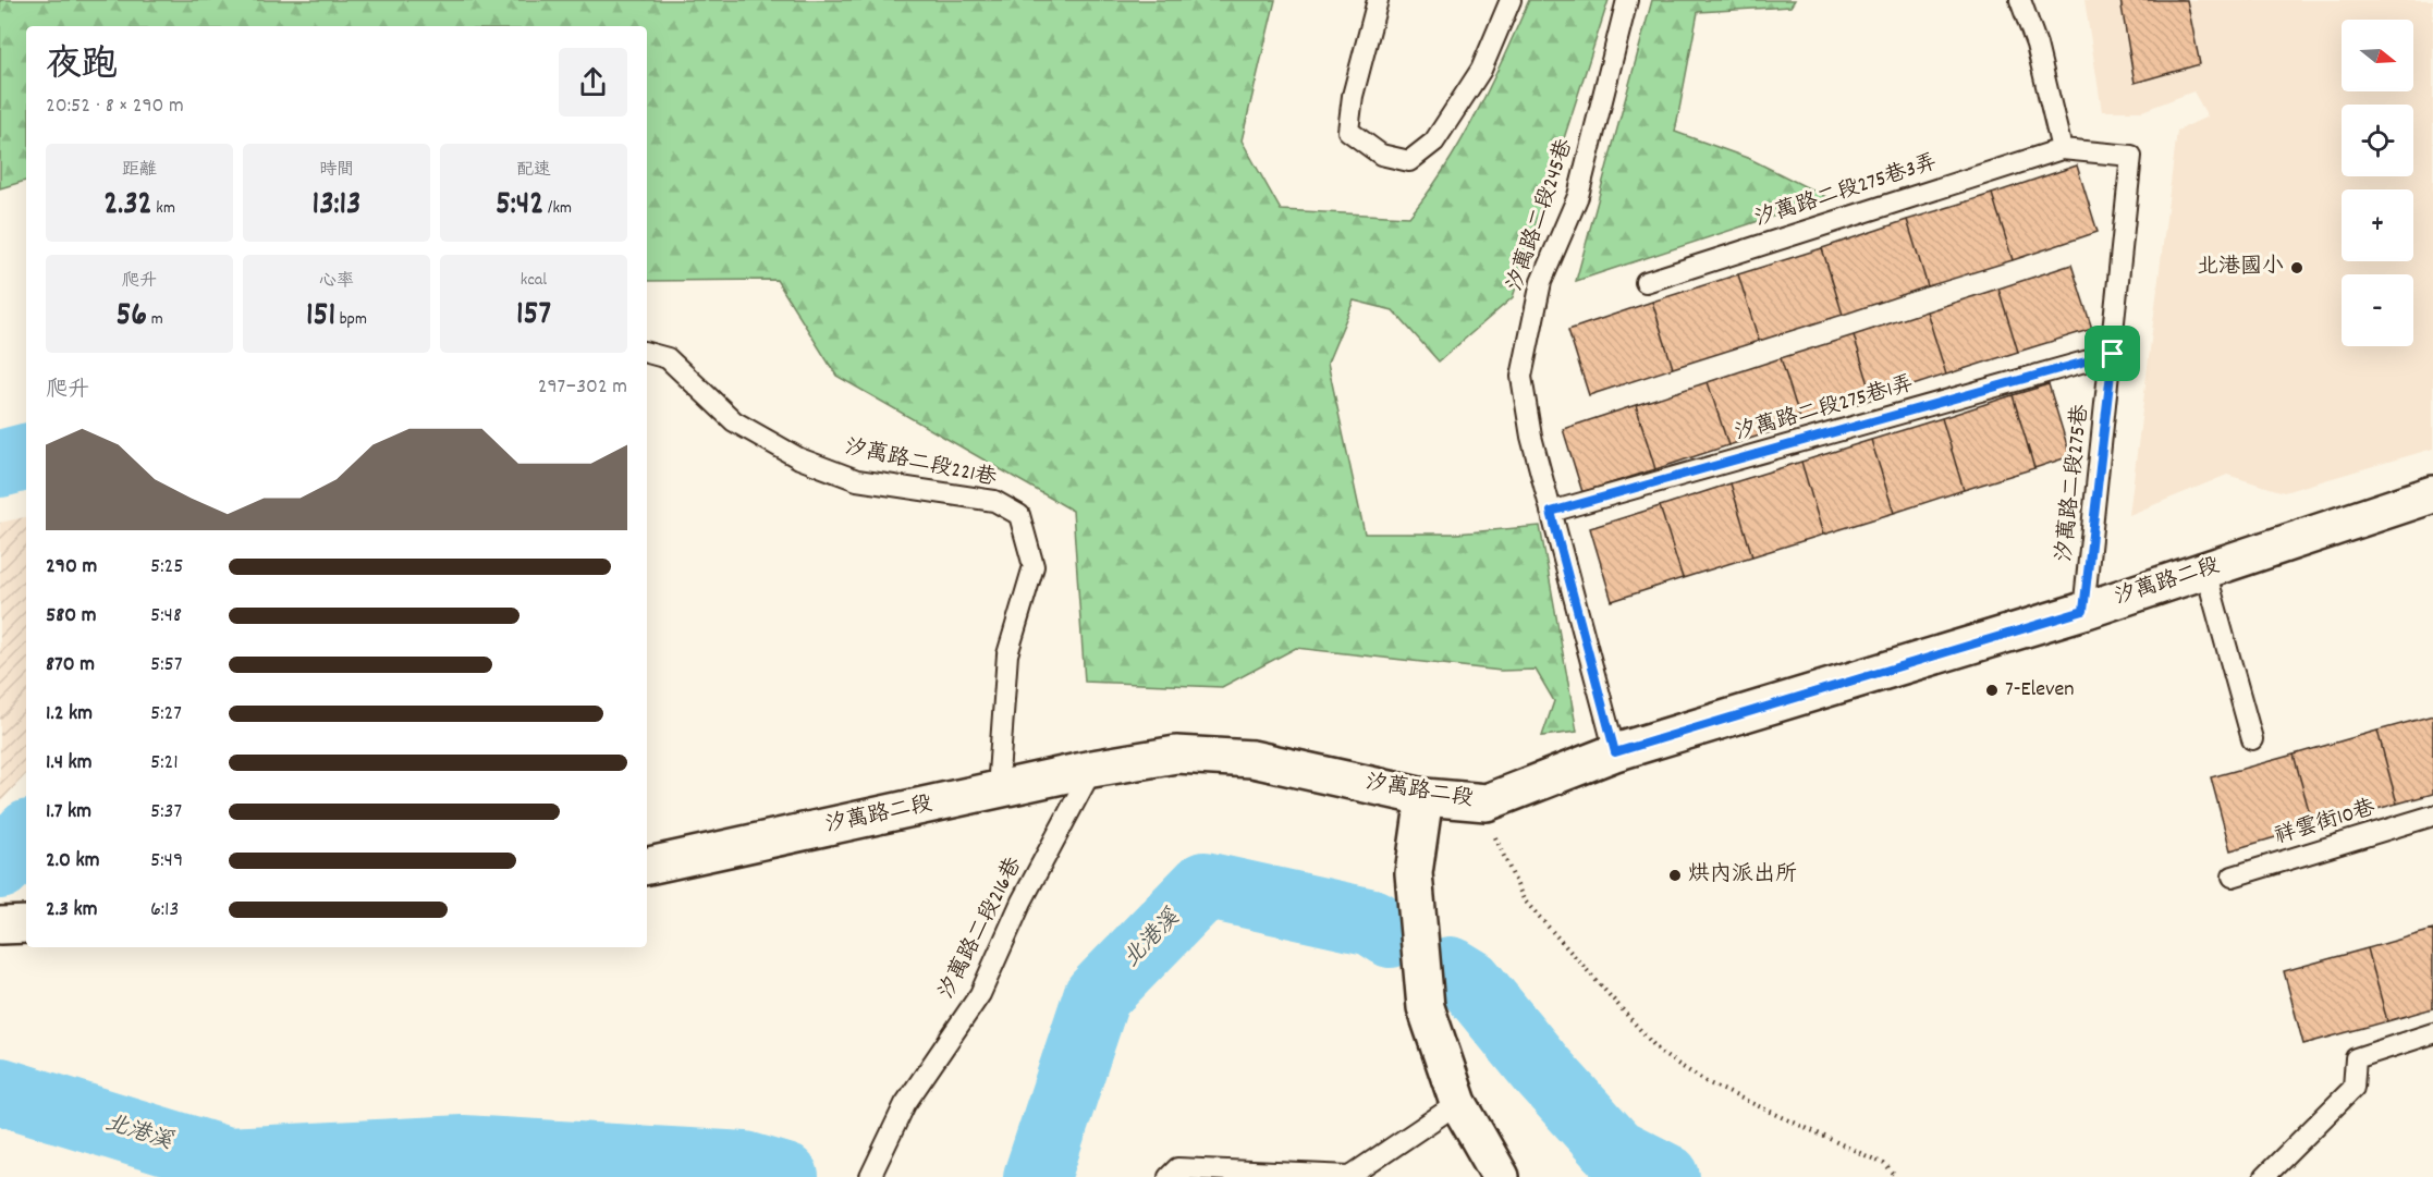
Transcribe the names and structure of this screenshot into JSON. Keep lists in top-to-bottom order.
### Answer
{
  "streets": {
    "street": ["汐萬路二段"],
    "lane": [
      "汐萬路二段275巷3弄",
      "汐萬路二段245巷",
      "汐萬路二段275巷1弄",
      "汐萬路二段221巷",
      "汐萬路二段275巷",
      "祥雲街10巷",
      "汐萬路二段216巷"
    ]
  },
  "crossings": [
    ["汐萬路二段275巷3弄", "汐萬路二段275巷"],
    ["汐萬路二段245巷", "汐萬路二段275巷1弄"],
    ["汐萬路二段245巷", "汐萬路二段"],
    ["汐萬路二段275巷1弄", "汐萬路二段275巷"],
    ["汐萬路二段221巷", "汐萬路二段"],
    ["汐萬路二段275巷", "汐萬路二段"],
    ["汐萬路二段", "汐萬路二段216巷"]
  ],
  "water": ["北港溪"],
  "places": ["北港國小", "7-Eleven", "烘內派出所"],
  "north": "right",
  "page": {
    "map_buttons": ["+", "−"],
    "heading": ["夜跑", "20:52 · 8 × 290 m"],
    "stats": [
      ["距離", "2.32 km"],
      ["時間", "13:13"],
      ["配速", "5:42 /km"],
      ["爬升", "56 m"],
      ["心率", "151 bpm"],
      ["kcal", "157"]
    ],
    "chart": ["爬升", "297–302 m"],
    "list": [
      {
        "name": "290 m",
        "note": "5:25"
      },
      {
        "name": "580 m",
        "note": "5:48"
      },
      {
        "name": "870 m",
        "note": "5:57"
      },
      {
        "name": "1.2 km",
        "note": "5:27"
      },
      {
        "name": "1.4 km",
        "note": "5:21"
      },
      {
        "name": "1.7 km",
        "note": "5:37"
      },
      {
        "name": "2.0 km",
        "note": "5:49"
      },
      {
        "name": "2.3 km",
        "note": "6:13"
      }
    ]
  }
}
